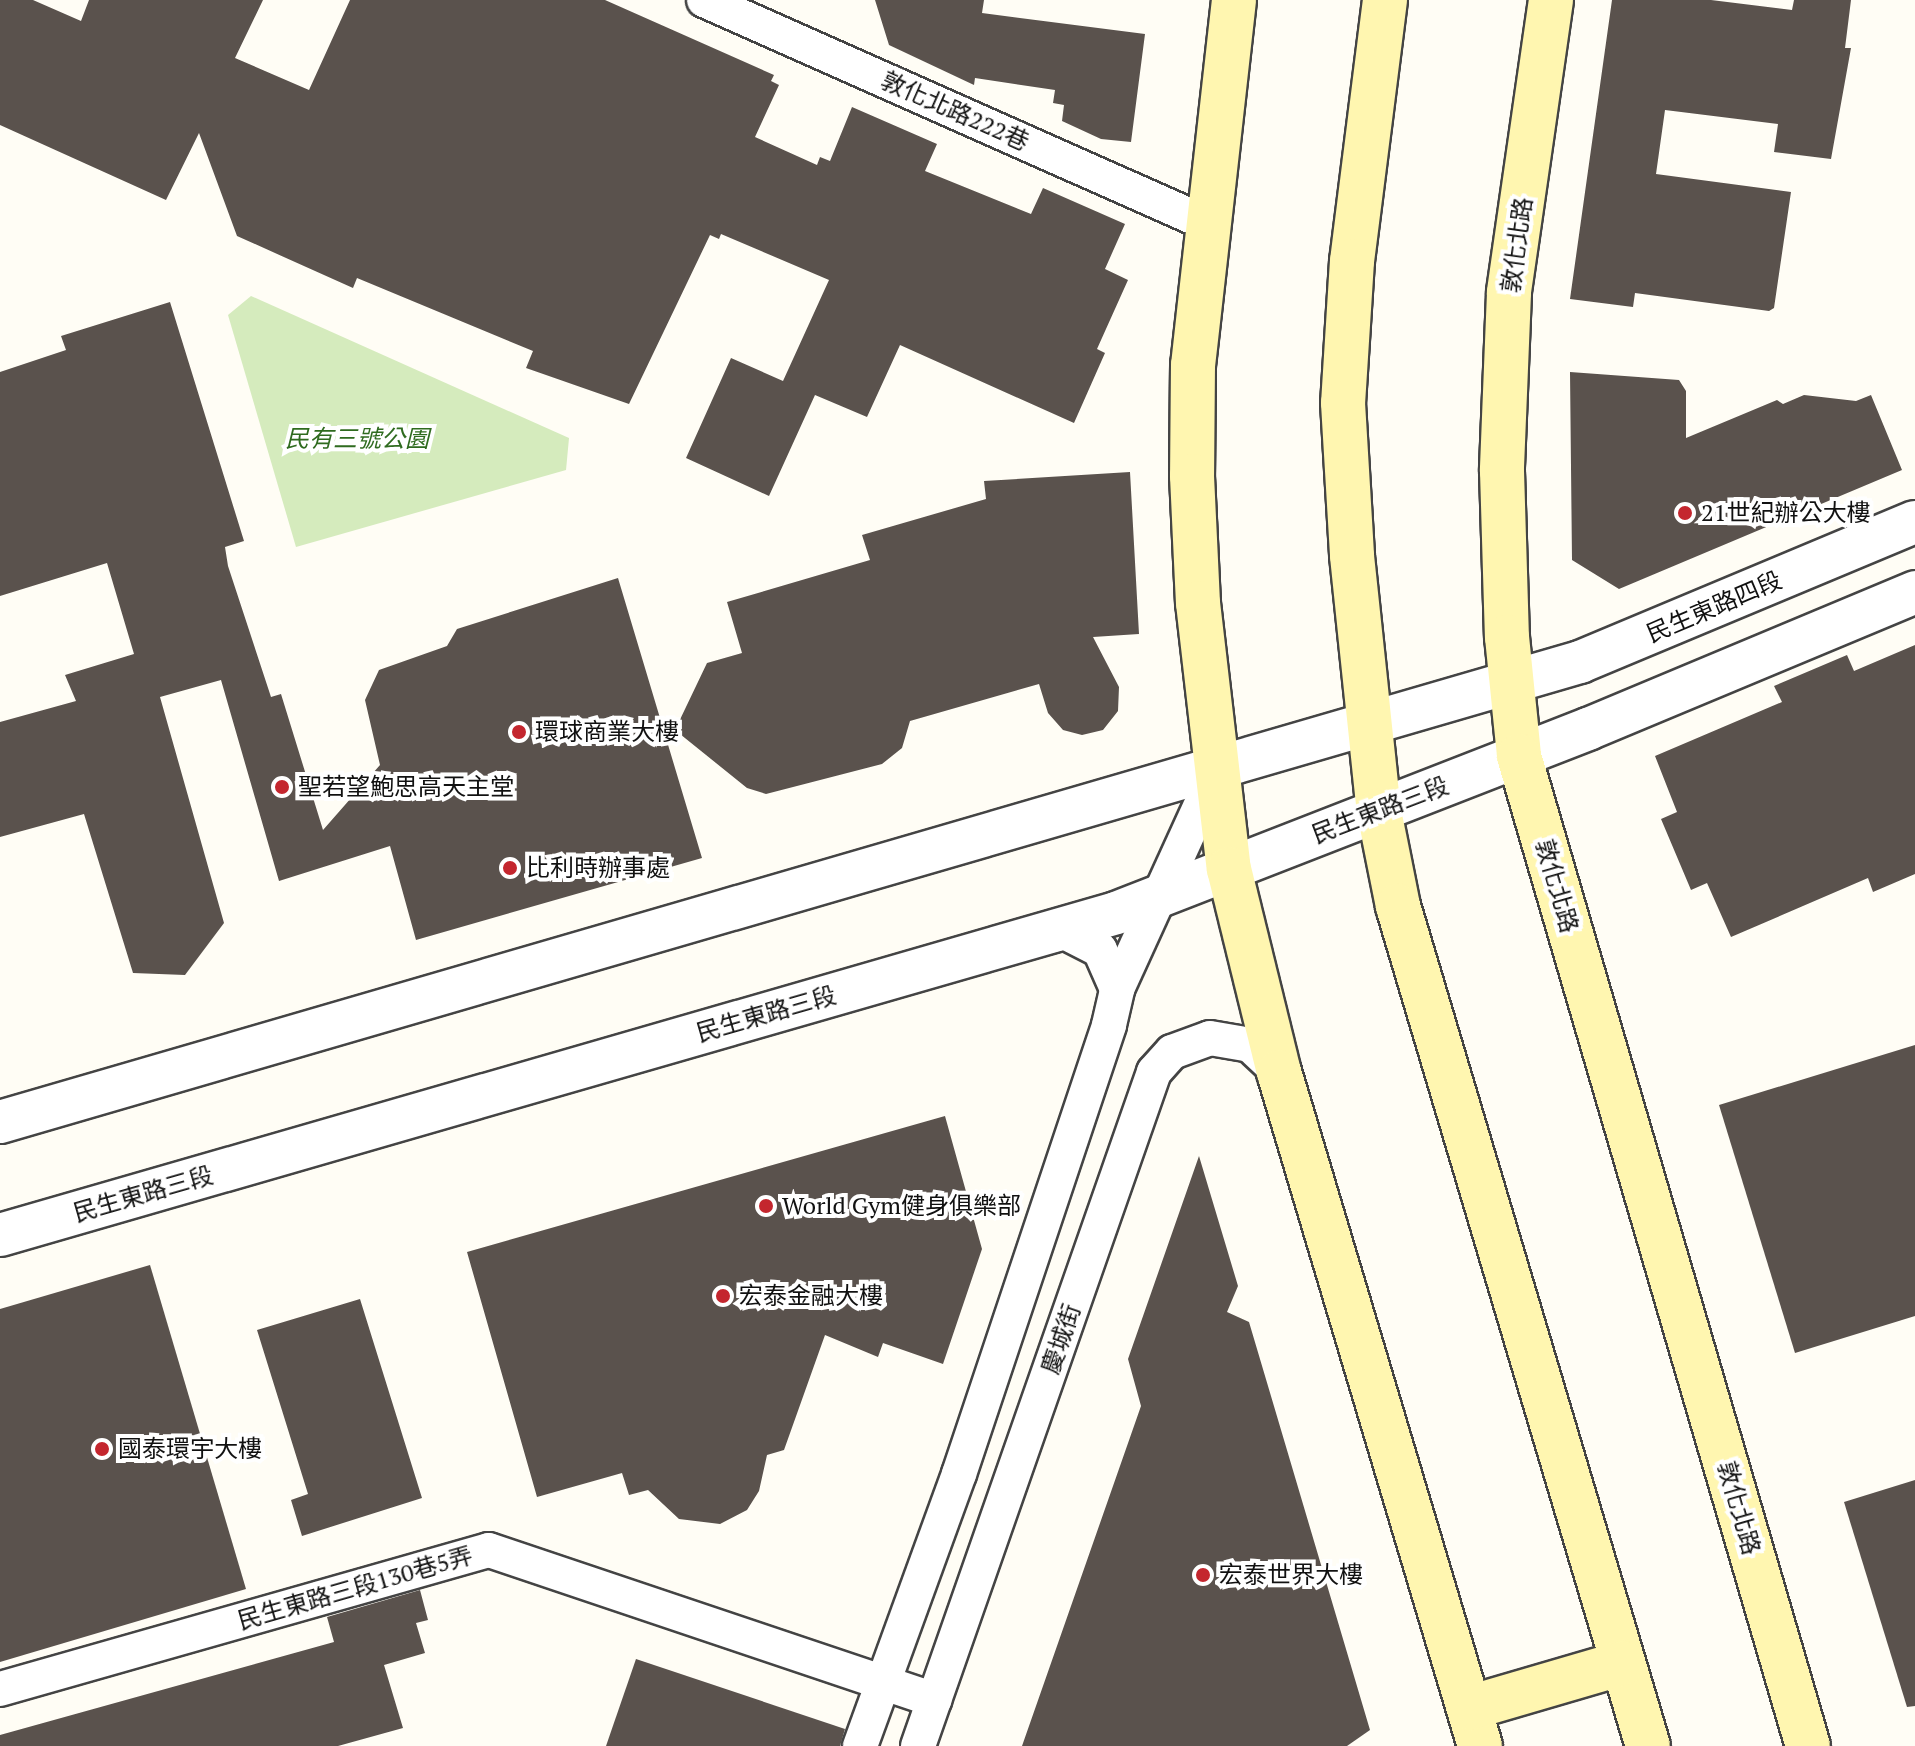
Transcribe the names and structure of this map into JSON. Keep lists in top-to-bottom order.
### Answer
{
  "streets": {
    "main road": ["敦化北路"],
    "street": [
      "敦化北路222巷",
      "民生東路四段",
      "民生東路三段",
      "慶城街",
      "民生東路三段130巷5弄"
    ]
  },
  "crossings": [
    ["敦化北路", "民生東路四段"],
    ["敦化北路", "民生東路三段"],
    ["慶城街", "民生東路三段130巷5弄"]
  ],
  "parks": ["民有三號公園"],
  "places": [
    "21世紀辦公大樓",
    "環球商業大樓",
    "聖若望鮑思高天主堂",
    "比利時辦事處",
    "World Gym健身俱樂部",
    "宏泰金融大樓",
    "國泰環宇大樓",
    "宏泰世界大樓"
  ]
}
